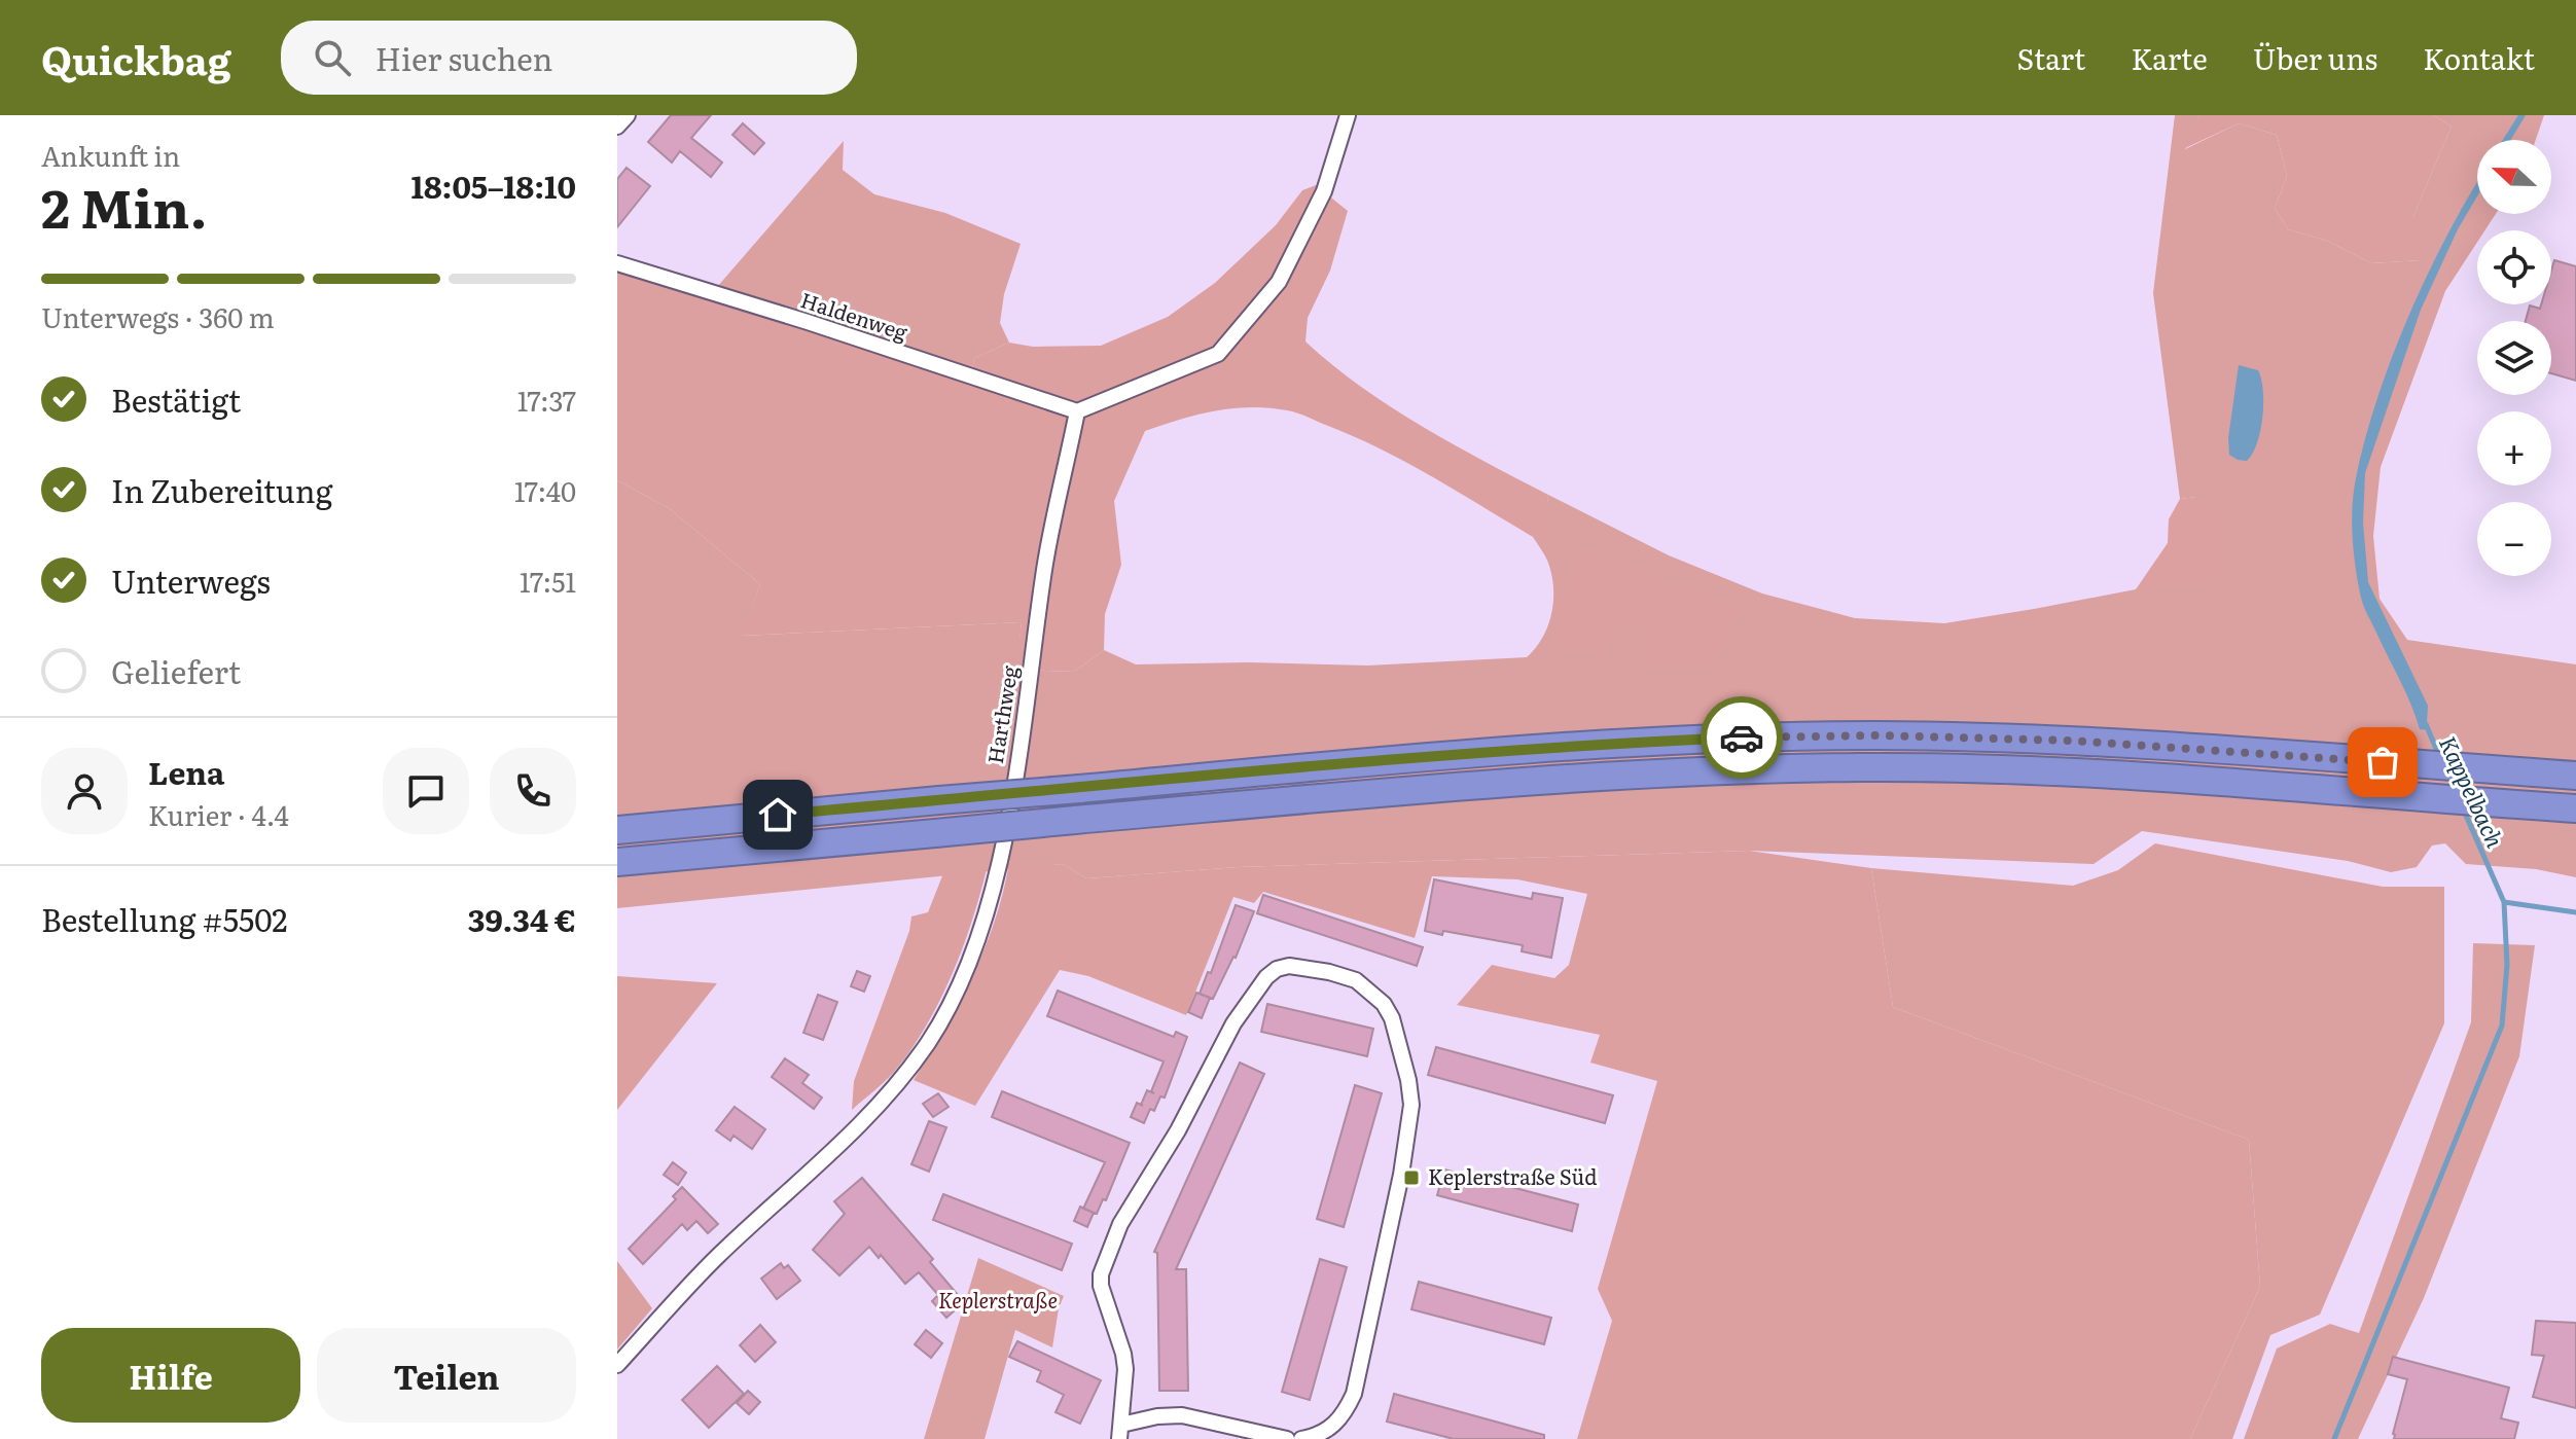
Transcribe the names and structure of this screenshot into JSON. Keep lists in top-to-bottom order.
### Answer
{
  "streets": {
    "street": ["Haldenweg", "Harthweg"]
  },
  "crossings": [
    ["Haldenweg", "Harthweg"]
  ],
  "water": ["Kappelbach"],
  "parks": ["Keplerstraße"],
  "places": {
    "transit": ["Keplerstraße Süd"]
  },
  "north": "left",
  "page": {
    "header": "Quickbag",
    "search": "Hier suchen",
    "nav": [
      "Start",
      "Karte",
      "Über uns",
      "Kontakt"
    ],
    "heading": ["2 Min.", "Ankunft in", "18:05–18:10"],
    "panel": [
      "Lena",
      "Kurier · 4.4",
      "Bestellung #5502",
      "39.34 €"
    ],
    "map_buttons": ["+", "−"],
    "bar": "Unterwegs · 360 m",
    "list": [
      ["Bestätigt", "17:37"],
      ["In Zubereitung", "17:40"],
      ["Unterwegs", "17:51"],
      "Geliefert"
    ],
    "buttons": ["Hilfe", "Teilen"]
  }
}
